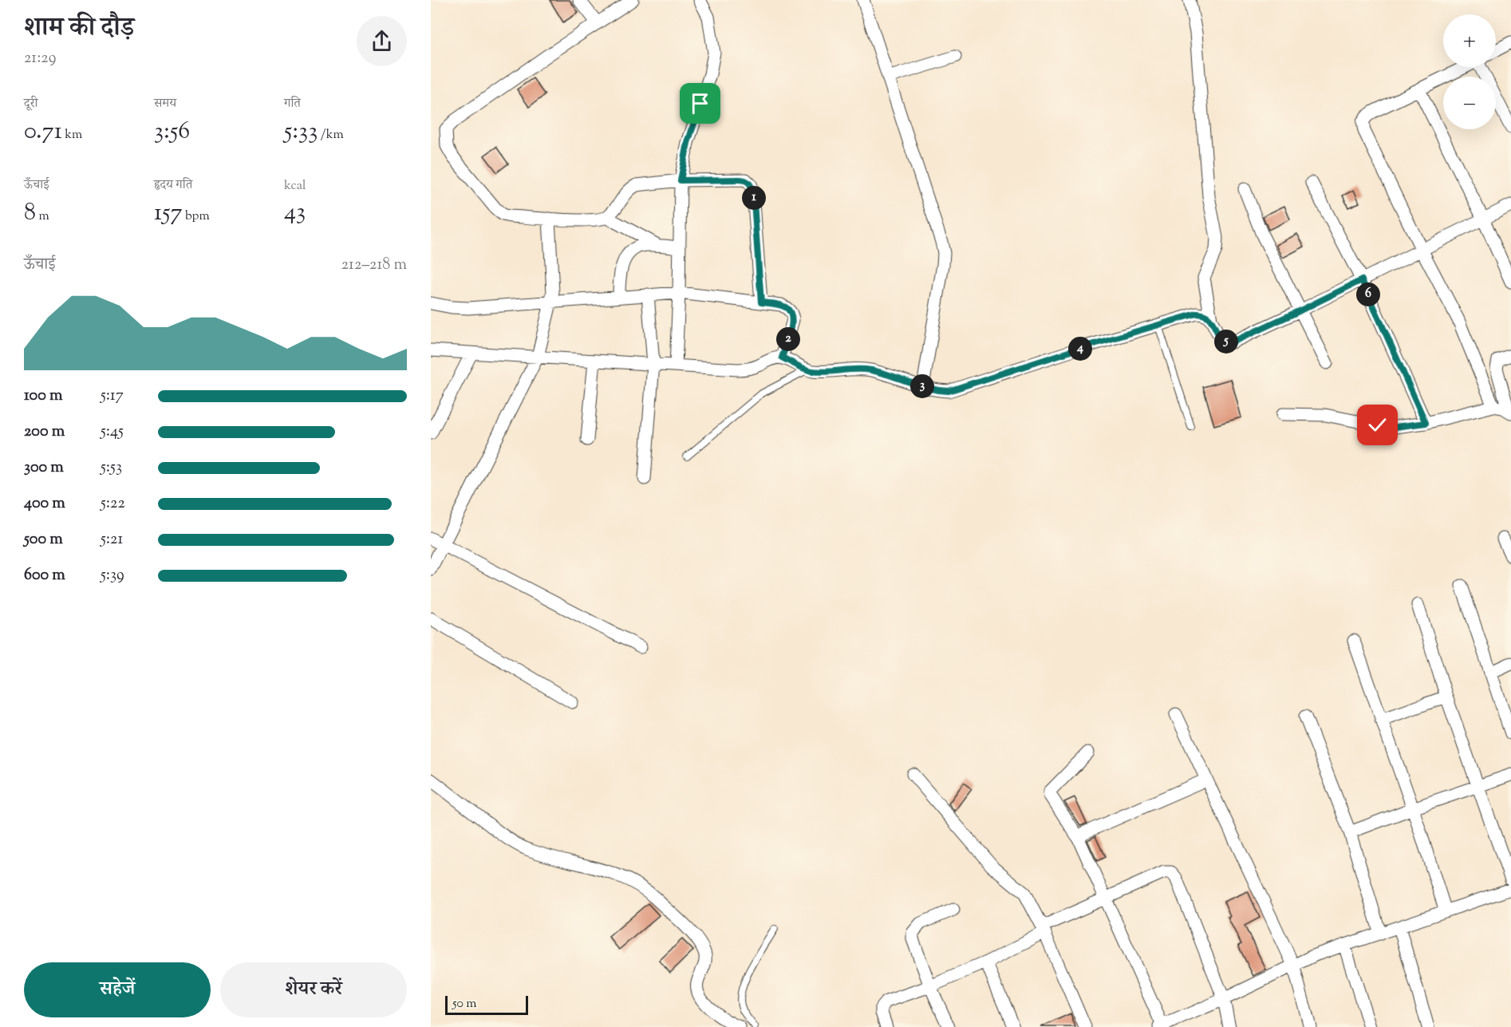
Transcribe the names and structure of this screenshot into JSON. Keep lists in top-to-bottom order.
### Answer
{
  "scale_bar": "50 m",
  "page": {
    "heading": ["शाम की दौड़", "21:29"],
    "map_buttons": ["+", "−"],
    "stats": [
      ["दूरी", "0.71 km"],
      ["समय", "3:56"],
      ["गति", "5:33 /km"],
      ["ऊँचाई", "8 m"],
      ["हृदय गति", "157 bpm"],
      ["kcal", "43"]
    ],
    "pins": [
      "1",
      "6",
      "2",
      "5",
      "4",
      "3"
    ],
    "chart": ["ऊँचाई", "212–218 m"],
    "list": [
      {
        "name": "100 m",
        "note": "5:17"
      },
      {
        "name": "200 m",
        "note": "5:45"
      },
      {
        "name": "300 m",
        "note": "5:53"
      },
      {
        "name": "400 m",
        "note": "5:22"
      },
      {
        "name": "500 m",
        "note": "5:21"
      },
      {
        "name": "600 m",
        "note": "5:39"
      }
    ],
    "buttons": ["सहेजें", "शेयर करें"],
    "scale": "50 m"
  }
}
